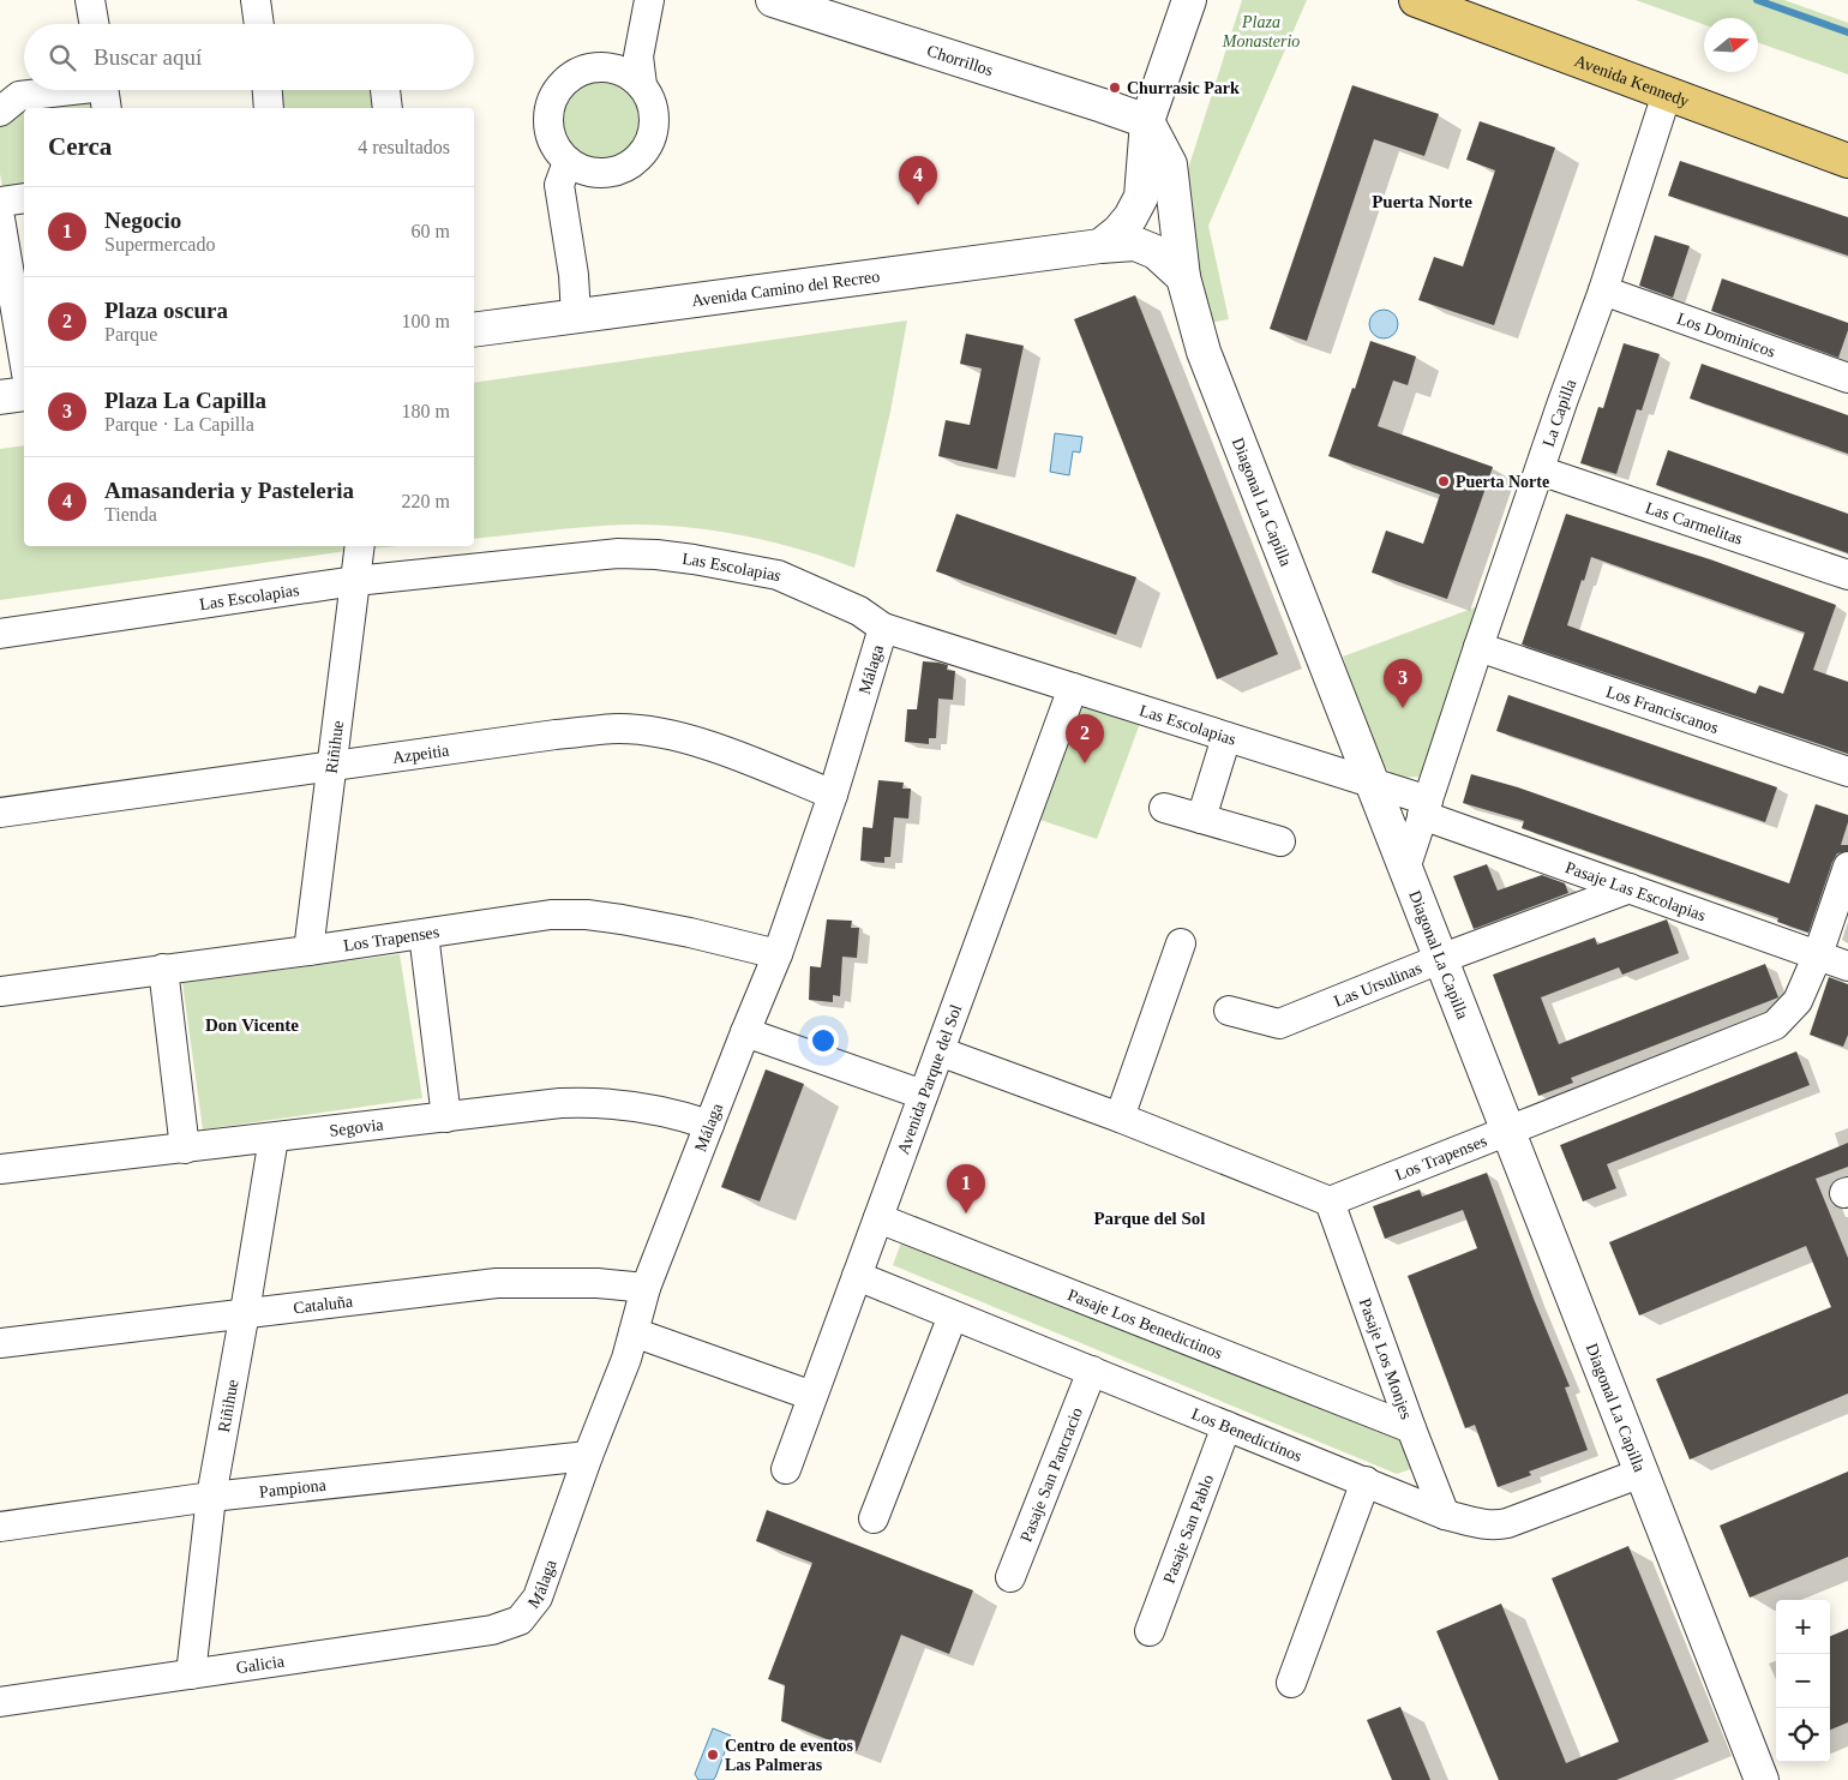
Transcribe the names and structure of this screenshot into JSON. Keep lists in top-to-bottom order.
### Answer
{
  "streets": {
    "main road": ["Avenida Kennedy"],
    "street": [
      "Chorrillos",
      "Avenida Camino del Recreo",
      "Los Dominicos",
      "La Capilla",
      "Diagonal La Capilla",
      "Las Carmelitas",
      "Las Escolapias",
      "Málaga",
      "Los Franciscanos",
      "Riñihue",
      "Azpeitia",
      "Pasaje Las Escolapias",
      "Los Trapenses",
      "Las Ursulinas",
      "Avenida Parque del Sol",
      "Segovia",
      "Cataluña",
      "Pasaje Los Benedictinos",
      "Pasaje Los Monjes",
      "Los Benedictinos",
      "Pasaje San Pancracio",
      "Pampiona",
      "Pasaje San Pablo",
      "Galicia"
    ]
  },
  "crossings": [
    ["Chorrillos", "Diagonal La Capilla"],
    ["Avenida Kennedy", "La Capilla"],
    ["Avenida Camino del Recreo", "Diagonal La Capilla"],
    ["Los Dominicos", "La Capilla"],
    ["La Capilla", "Diagonal La Capilla"],
    ["La Capilla", "Las Carmelitas"],
    ["La Capilla", "Las Escolapias"],
    ["La Capilla", "Los Franciscanos"],
    ["La Capilla", "Pasaje Las Escolapias"],
    ["Diagonal La Capilla", "Las Escolapias"],
    ["Diagonal La Capilla", "Los Trapenses"],
    ["Diagonal La Capilla", "Las Ursulinas"],
    ["Diagonal La Capilla", "Los Benedictinos"],
    ["Las Escolapias", "Málaga"],
    ["Las Escolapias", "Riñihue"],
    ["Las Escolapias", "Pasaje Las Escolapias"],
    ["Las Escolapias", "Avenida Parque del Sol"],
    ["Málaga", "Azpeitia"],
    ["Málaga", "Los Trapenses"],
    ["Málaga", "Segovia"],
    ["Málaga", "Cataluña"],
    ["Málaga", "Pampiona"],
    ["Málaga", "Galicia"],
    ["Riñihue", "Azpeitia"],
    ["Riñihue", "Los Trapenses"],
    ["Riñihue", "Segovia"],
    ["Riñihue", "Cataluña"],
    ["Riñihue", "Pampiona"],
    ["Riñihue", "Galicia"],
    ["Pasaje Las Escolapias", "Los Trapenses"],
    ["Pasaje Las Escolapias", "Las Ursulinas"],
    ["Los Trapenses", "Pasaje Los Monjes"],
    ["Avenida Parque del Sol", "Pasaje Los Benedictinos"],
    ["Avenida Parque del Sol", "Los Benedictinos"],
    ["Pasaje Los Benedictinos", "Pasaje Los Monjes"],
    ["Pasaje Los Monjes", "Los Benedictinos"],
    ["Los Benedictinos", "Pasaje San Pancracio"],
    ["Los Benedictinos", "Pasaje San Pablo"]
  ],
  "districts": ["Puerta Norte", "Don Vicente", "Parque del Sol"],
  "parks": ["Plaza Monasterio"],
  "places": ["Churrasic Park", "Puerta Norte", "Centro de eventos Las Palmeras"],
  "north": "right",
  "page": {
    "search": "Buscar aquí",
    "heading": ["Cerca", "4 resultados"],
    "pins": [
      "4",
      "3",
      "2",
      "1"
    ],
    "list": [
      {
        "mark": "1",
        "name": "Negocio",
        "note": "Supermercado",
        "value": "60 m"
      },
      {
        "mark": "2",
        "name": "Plaza oscura",
        "note": "Parque",
        "value": "100 m"
      },
      {
        "mark": "3",
        "name": "Plaza La Capilla",
        "note": "Parque · La Capilla",
        "value": "180 m"
      },
      {
        "mark": "4",
        "name": "Amasanderia y Pasteleria",
        "note": "Tienda",
        "value": "220 m"
      }
    ],
    "map_buttons": ["+", "−"]
  }
}
